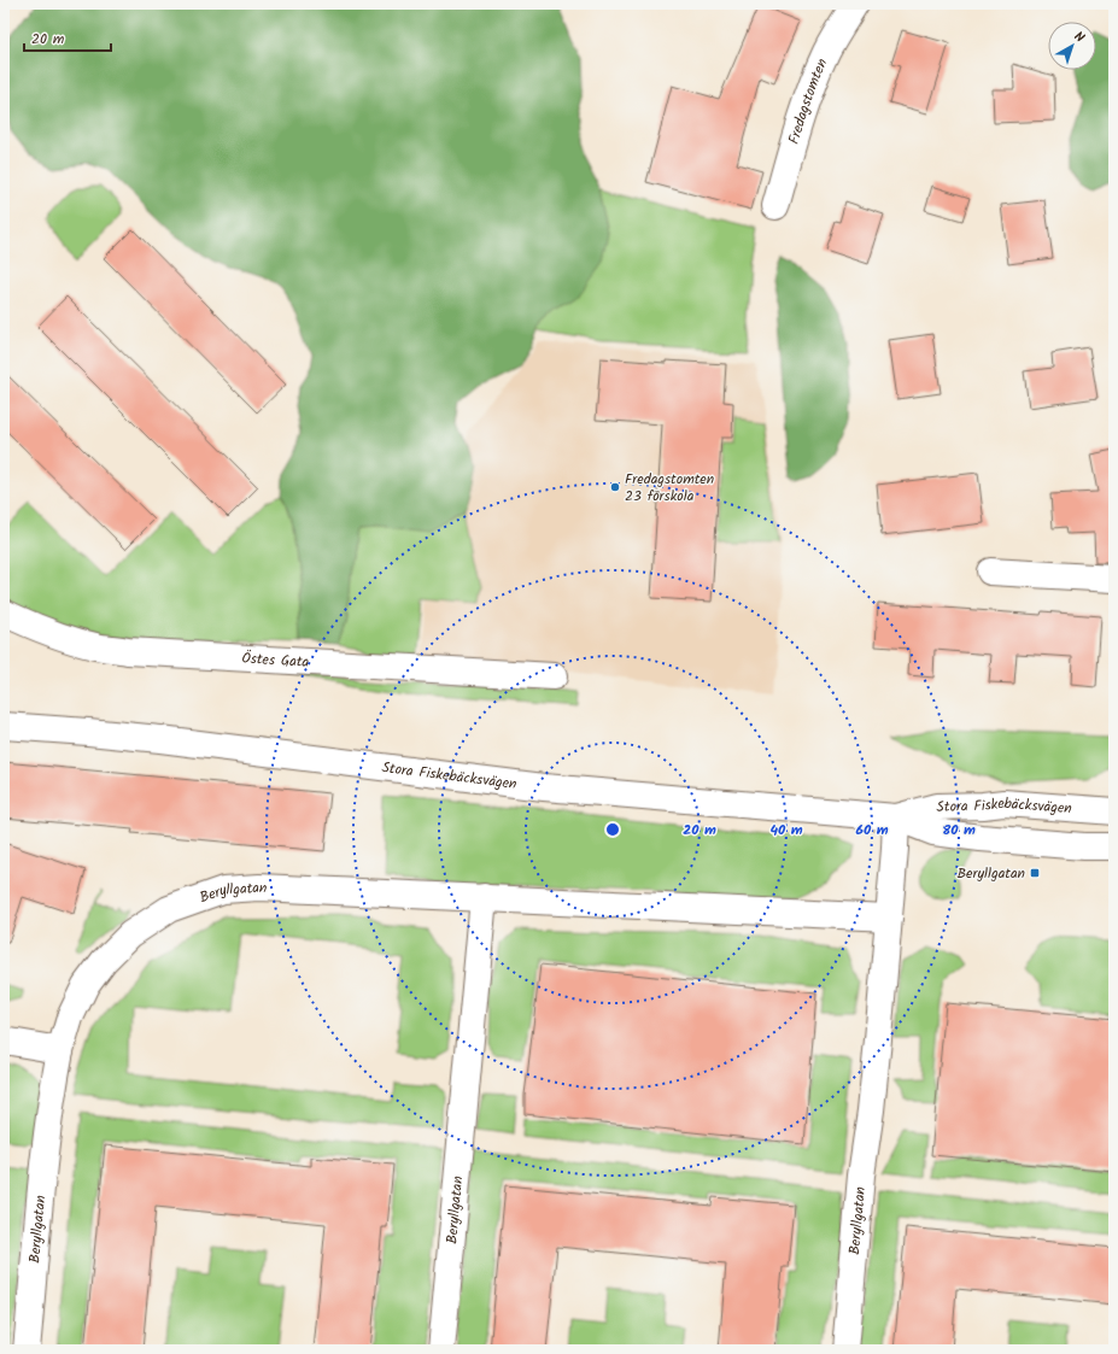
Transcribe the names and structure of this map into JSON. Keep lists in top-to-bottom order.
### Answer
{
  "streets": {
    "street": [
      "Fredagstomten",
      "Östes Gata",
      "Stora Fiskebäcksvägen",
      "Beryllgatan"
    ]
  },
  "crossings": [
    ["Stora Fiskebäcksvägen", "Beryllgatan"]
  ],
  "places": {
    "other": ["Fredagstomten 23 förskola"],
    "transit": ["Beryllgatan"]
  },
  "scale_bar": "20 m",
  "north": "top right",
  "rings": [
    "20 m",
    "40 m",
    "60 m",
    "80 m"
  ]
}
